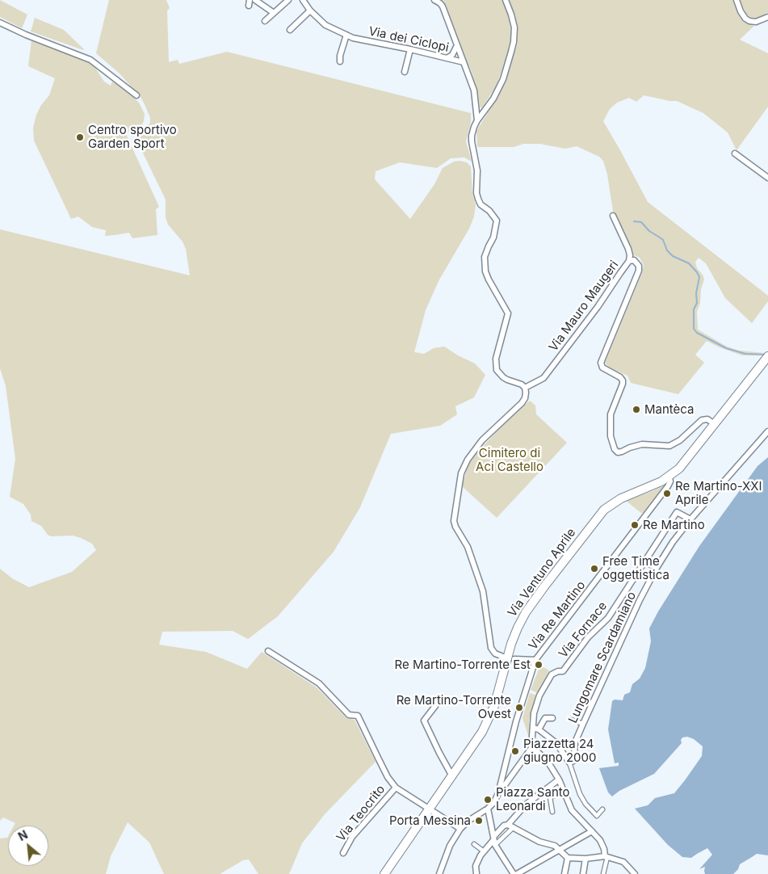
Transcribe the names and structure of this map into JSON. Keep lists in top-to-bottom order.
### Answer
{
  "streets": {
    "main road": ["Via Ventuno Aprile"],
    "street": [
      "Via dei Ciclopi",
      "Via Mauro Maugeri",
      "Via Re Martino",
      "Via Fornace",
      "Lungomare Scardamiano",
      "Via Teocrito"
    ]
  },
  "crossings": [
    ["Via Mauro Maugeri", "Via Ventuno Aprile"],
    ["Via Ventuno Aprile", "Via Re Martino"],
    ["Via Fornace", "Lungomare Scardamiano"]
  ],
  "parks": ["Cimitero di Aci Castello"],
  "places": [
    "Centro sportivo Garden Sport",
    "Mantèca",
    "Re Martino-XXI Aprile",
    "Re Martino",
    "Free Time oggettistica",
    "Re Martino-Torrente Est",
    "Re Martino-Torrente Ovest",
    "Piazzetta 24 giugno 2000",
    "Piazza Santo Leonardi",
    "Porta Messina"
  ],
  "north": "top left"
}
